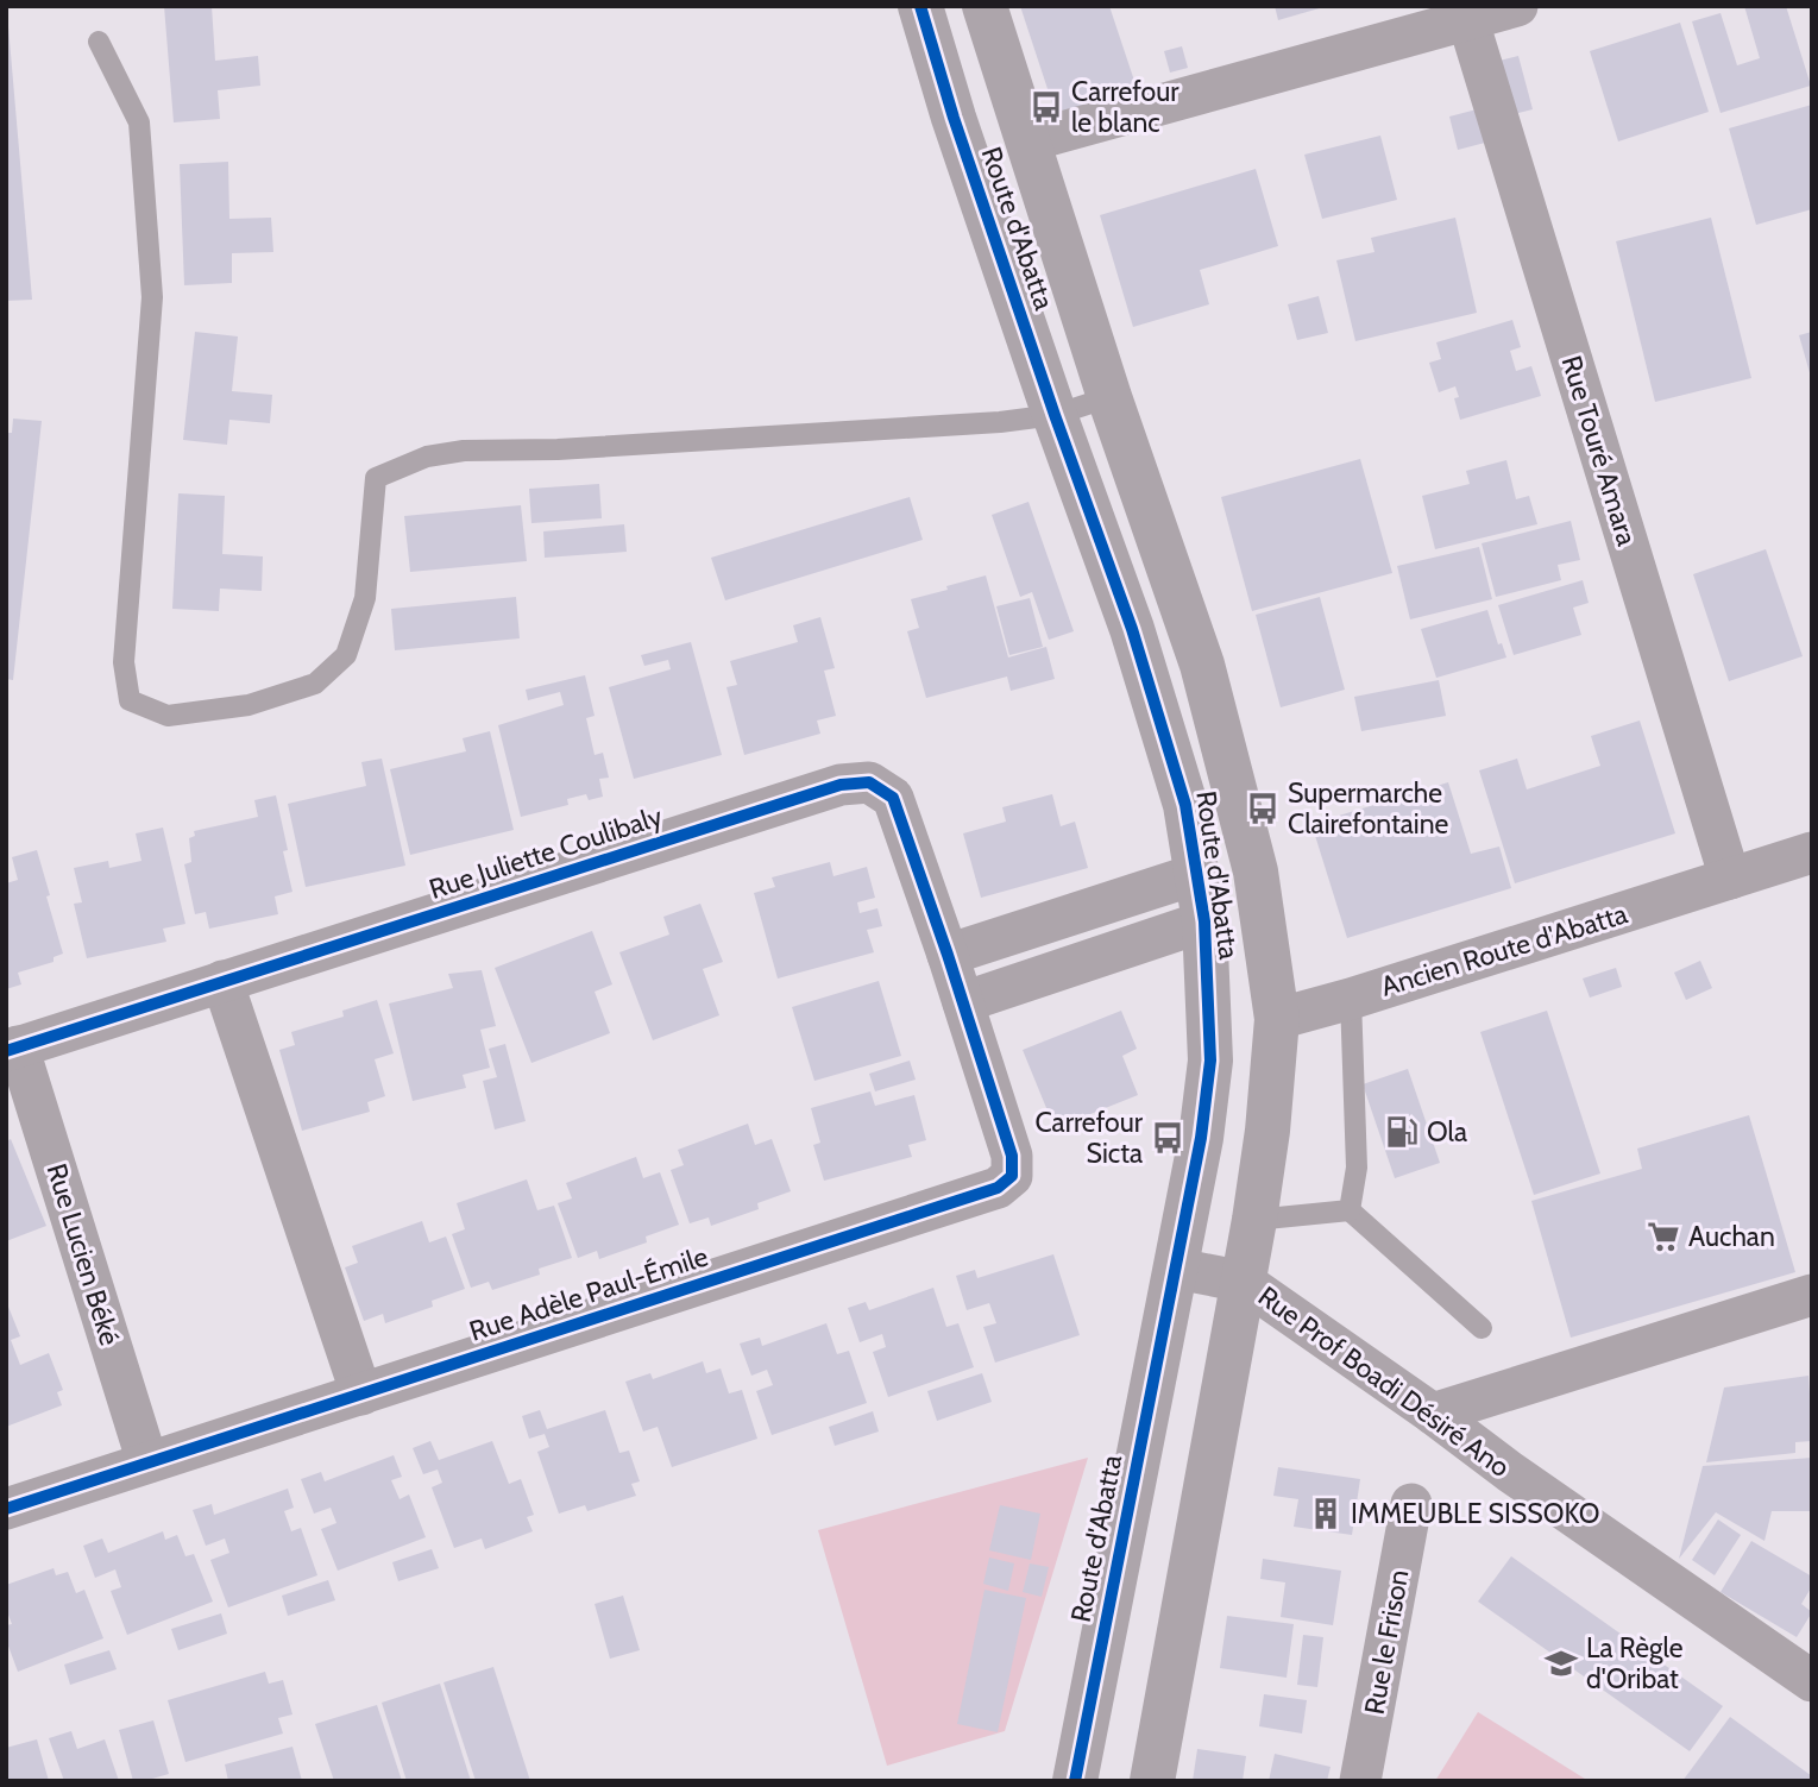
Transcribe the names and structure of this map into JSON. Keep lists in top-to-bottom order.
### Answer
{
  "streets": {
    "street": [
      "Route d'Abatta",
      "Rue Touré Amara",
      "Rue Juliette Coulibaly",
      "Ancien Route d'Abatta",
      "Rue Lucien Béké",
      "Rue Adèle Paul-Émile",
      "Rue Prof Boadi Désiré Ano",
      "Rue le Frison"
    ]
  },
  "crossings": [
    ["Route d'Abatta", "Ancien Route d'Abatta"],
    ["Route d'Abatta", "Rue Prof Boadi Désiré Ano"],
    ["Rue Touré Amara", "Ancien Route d'Abatta"],
    ["Rue Juliette Coulibaly", "Rue Lucien Béké"],
    ["Rue Juliette Coulibaly", "Rue Adèle Paul-Émile"],
    ["Rue Lucien Béké", "Rue Adèle Paul-Émile"]
  ],
  "places": {
    "bus stop": ["Carrefour le blanc", "Supermarche Clairefontaine", "Carrefour Sicta"],
    "fuel station": ["Ola"],
    "supermarket": ["Auchan"],
    "building": ["IMMEUBLE SISSOKO"],
    "school or university": ["La Règle d'Oribat"]
  }
}
